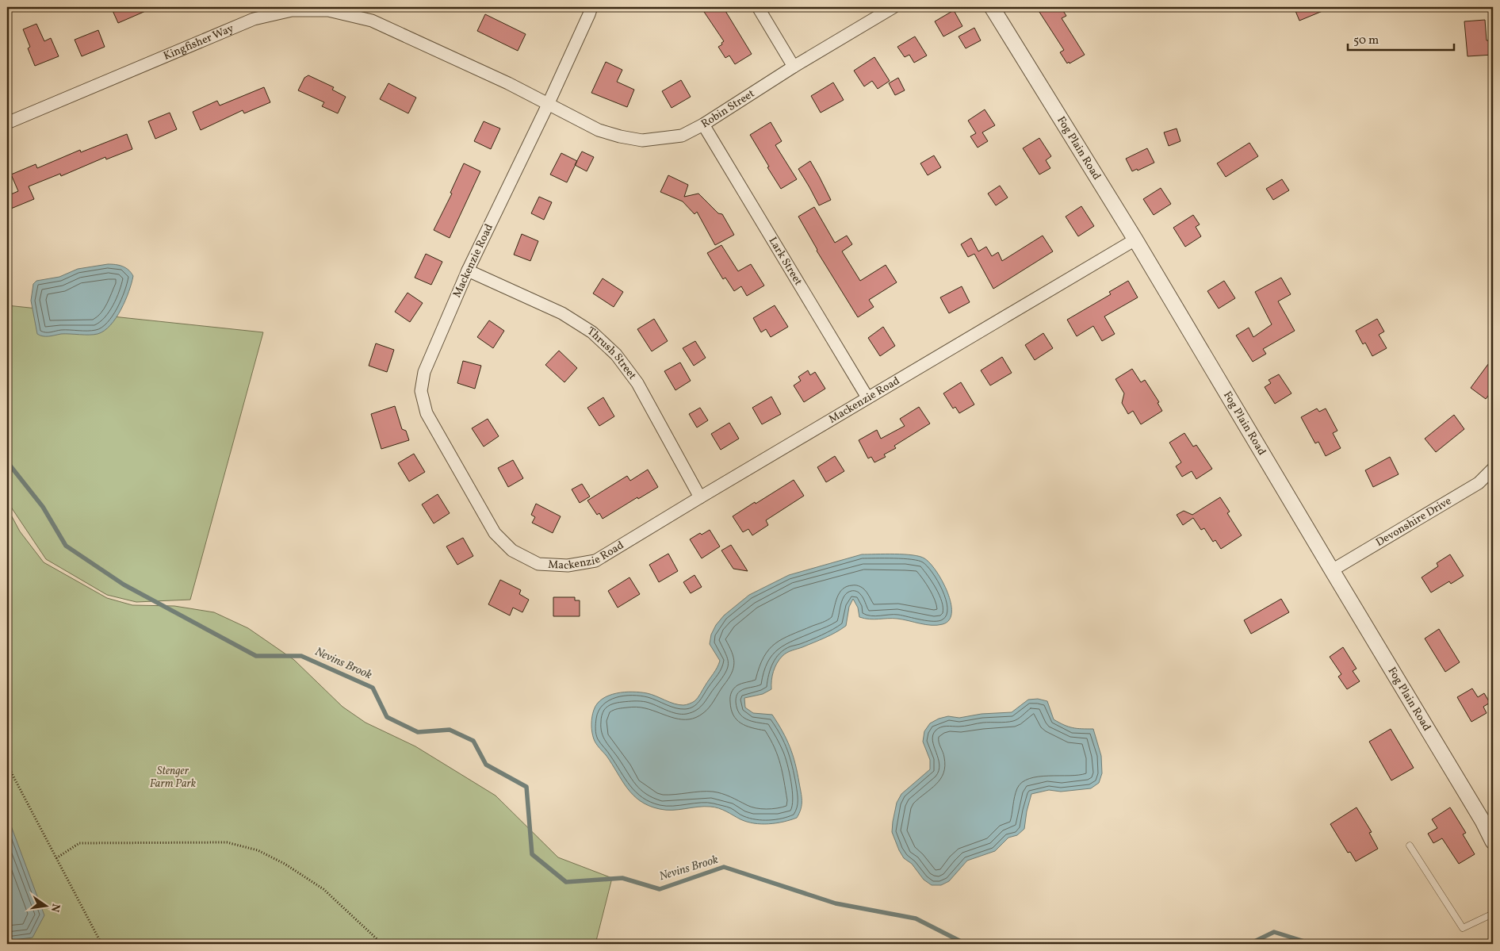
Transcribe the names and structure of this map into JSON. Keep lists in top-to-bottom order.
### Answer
{
  "streets": {
    "street": [
      "Kingfisher Way",
      "Robin Street",
      "Fog Plain Road",
      "Mackenzie Road",
      "Lark Street",
      "Thrush Street",
      "Devonshire Drive"
    ]
  },
  "crossings": [
    ["Kingfisher Way", "Robin Street"],
    ["Kingfisher Way", "Mackenzie Road"],
    ["Robin Street", "Mackenzie Road"],
    ["Robin Street", "Lark Street"],
    ["Fog Plain Road", "Mackenzie Road"],
    ["Fog Plain Road", "Devonshire Drive"],
    ["Mackenzie Road", "Lark Street"],
    ["Mackenzie Road", "Thrush Street"]
  ],
  "water": ["Nevins Brook"],
  "parks": ["Stenger Farm Park"],
  "scale_bar": "50 m",
  "north": "right"
}
